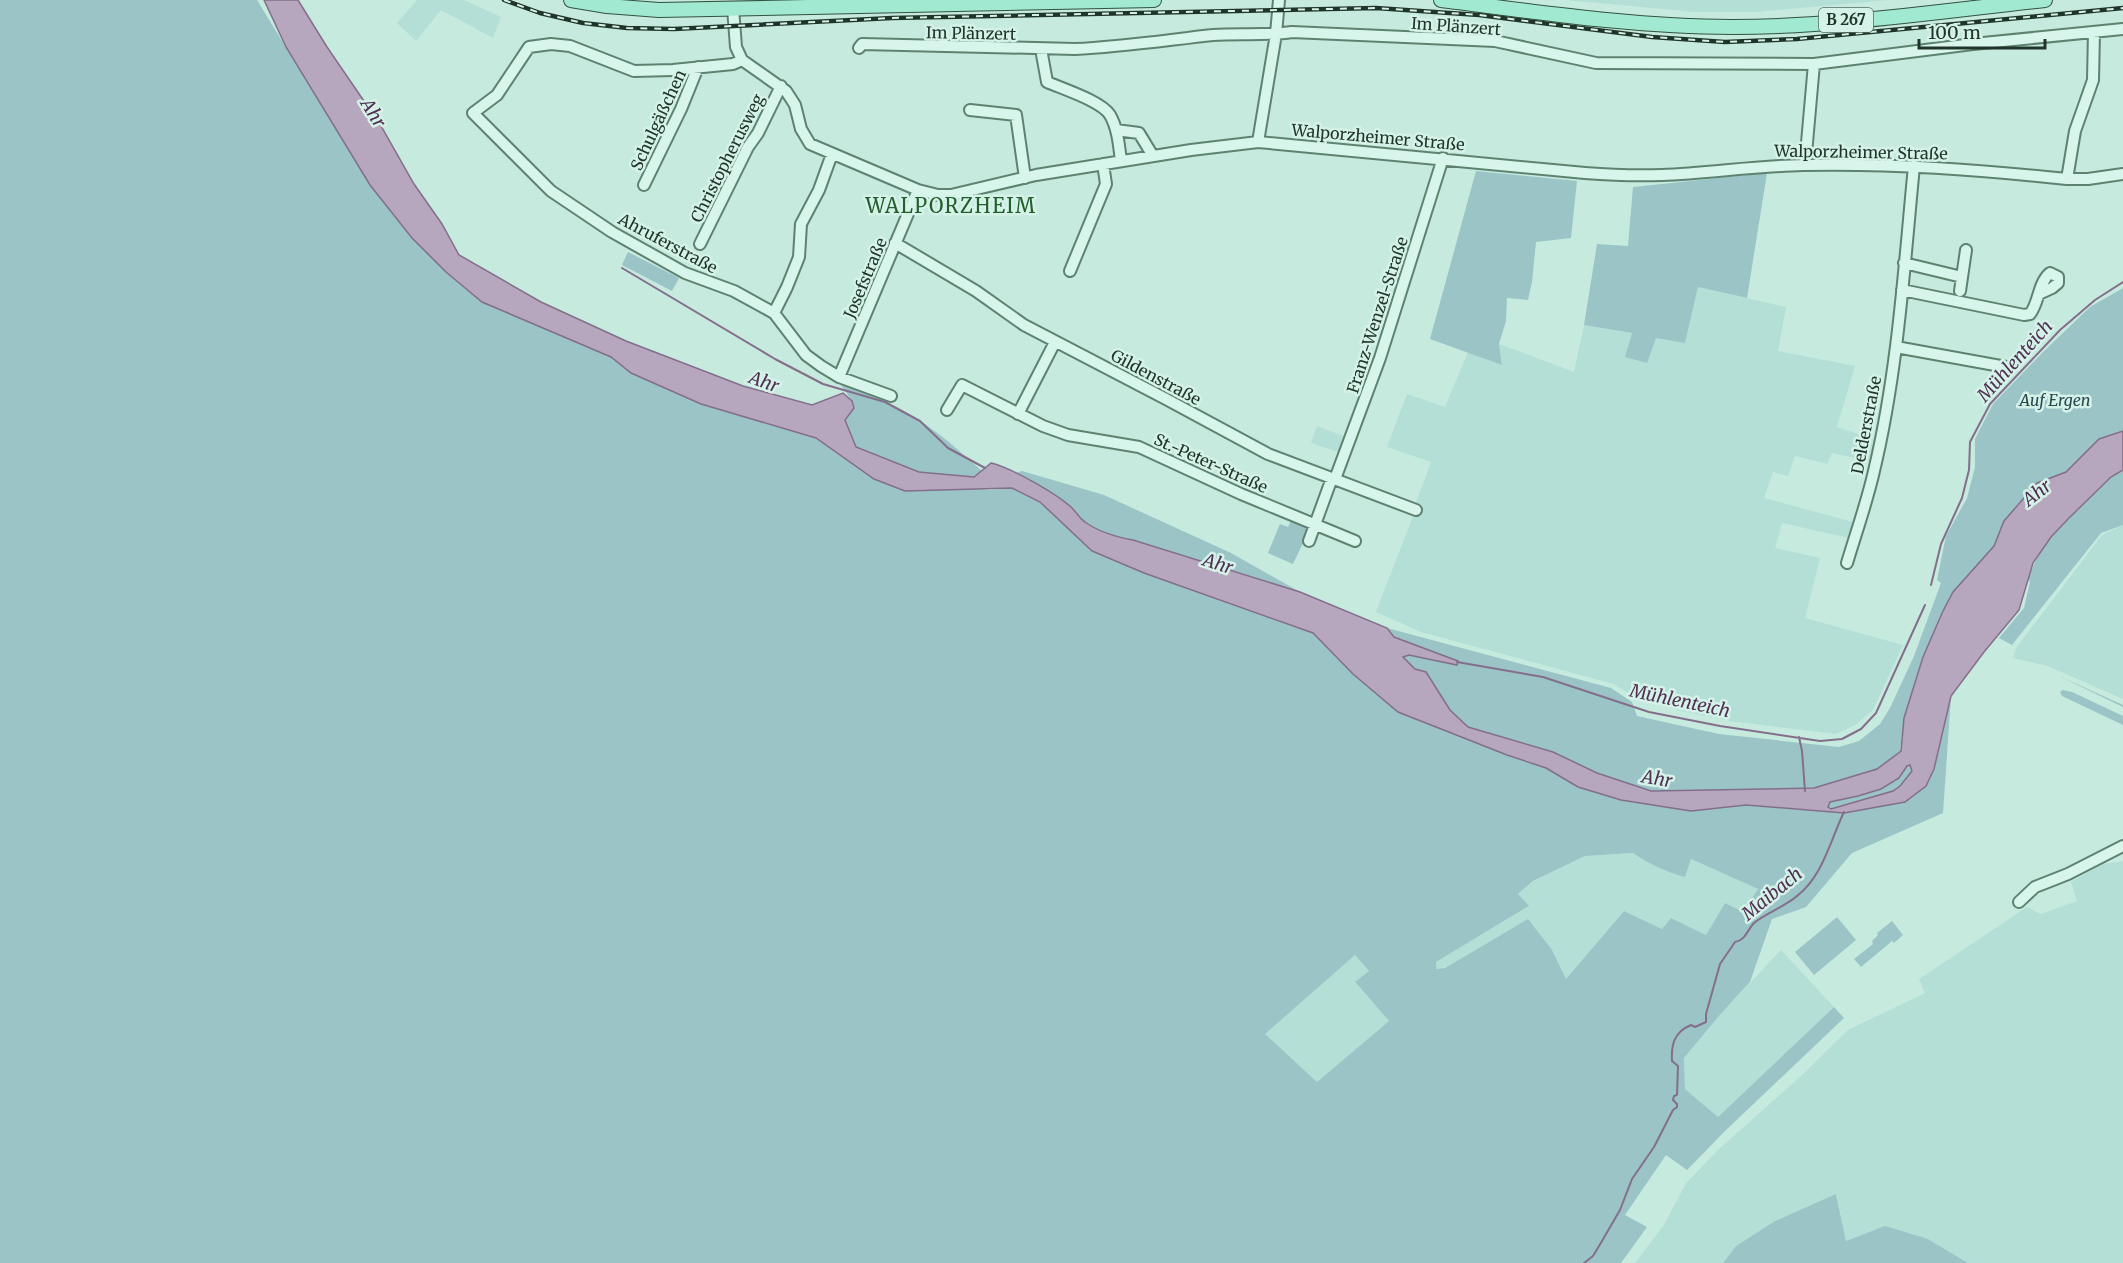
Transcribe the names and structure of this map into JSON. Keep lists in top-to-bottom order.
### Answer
{
  "streets": {
    "main road": ["B 267"],
    "street": [
      "Im Plänzert",
      "Schulgäßchen",
      "Walporzheimer Straße",
      "Christopherusweg",
      "Ahruferstraße",
      "Josefstraße",
      "Franz-Wenzel-Straße",
      "Gildenstraße",
      "Delderstraße",
      "St.-Peter-Straße"
    ]
  },
  "crossings": [
    ["Schulgäßchen", "Ahruferstraße"],
    ["Walporzheimer Straße", "Christopherusweg"],
    ["Walporzheimer Straße", "Josefstraße"],
    ["Walporzheimer Straße", "Franz-Wenzel-Straße"],
    ["Walporzheimer Straße", "Delderstraße"],
    ["Ahruferstraße", "Josefstraße"],
    ["Josefstraße", "Gildenstraße"],
    ["Franz-Wenzel-Straße", "Gildenstraße"],
    ["Franz-Wenzel-Straße", "St.-Peter-Straße"]
  ],
  "districts": ["WALPORZHEIM"],
  "water": ["Ahr", "Mühlenteich", "Maibach"],
  "parks": ["Auf Ergen"],
  "scale_bar": "100 m"
}
